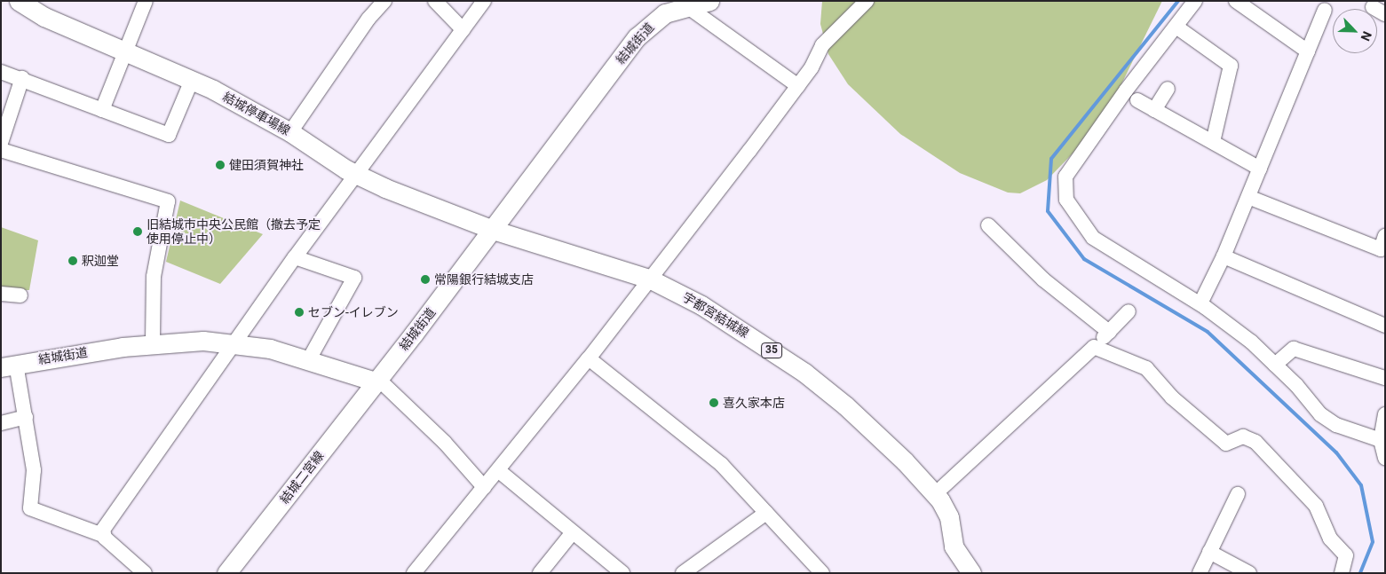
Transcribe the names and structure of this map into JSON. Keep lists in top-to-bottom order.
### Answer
{
  "streets": {
    "main road": [
      "結城街道",
      "結城停車場線",
      "宇都宮結城線",
      "35",
      "結城二宮線"
    ]
  },
  "crossings": [
    ["結城街道", "結城停車場線"],
    ["結城街道", "宇都宮結城線"],
    ["結城街道", "結城二宮線"],
    ["結城停車場線", "宇都宮結城線"]
  ],
  "places": [
    "健田須賀神社",
    "旧結城市中央公民館（撤去予定 使用停止中）",
    "釈迦堂",
    "常陽銀行結城支店",
    "セブン-イレブン",
    "喜久家本店"
  ],
  "north": "bottom right"
}
